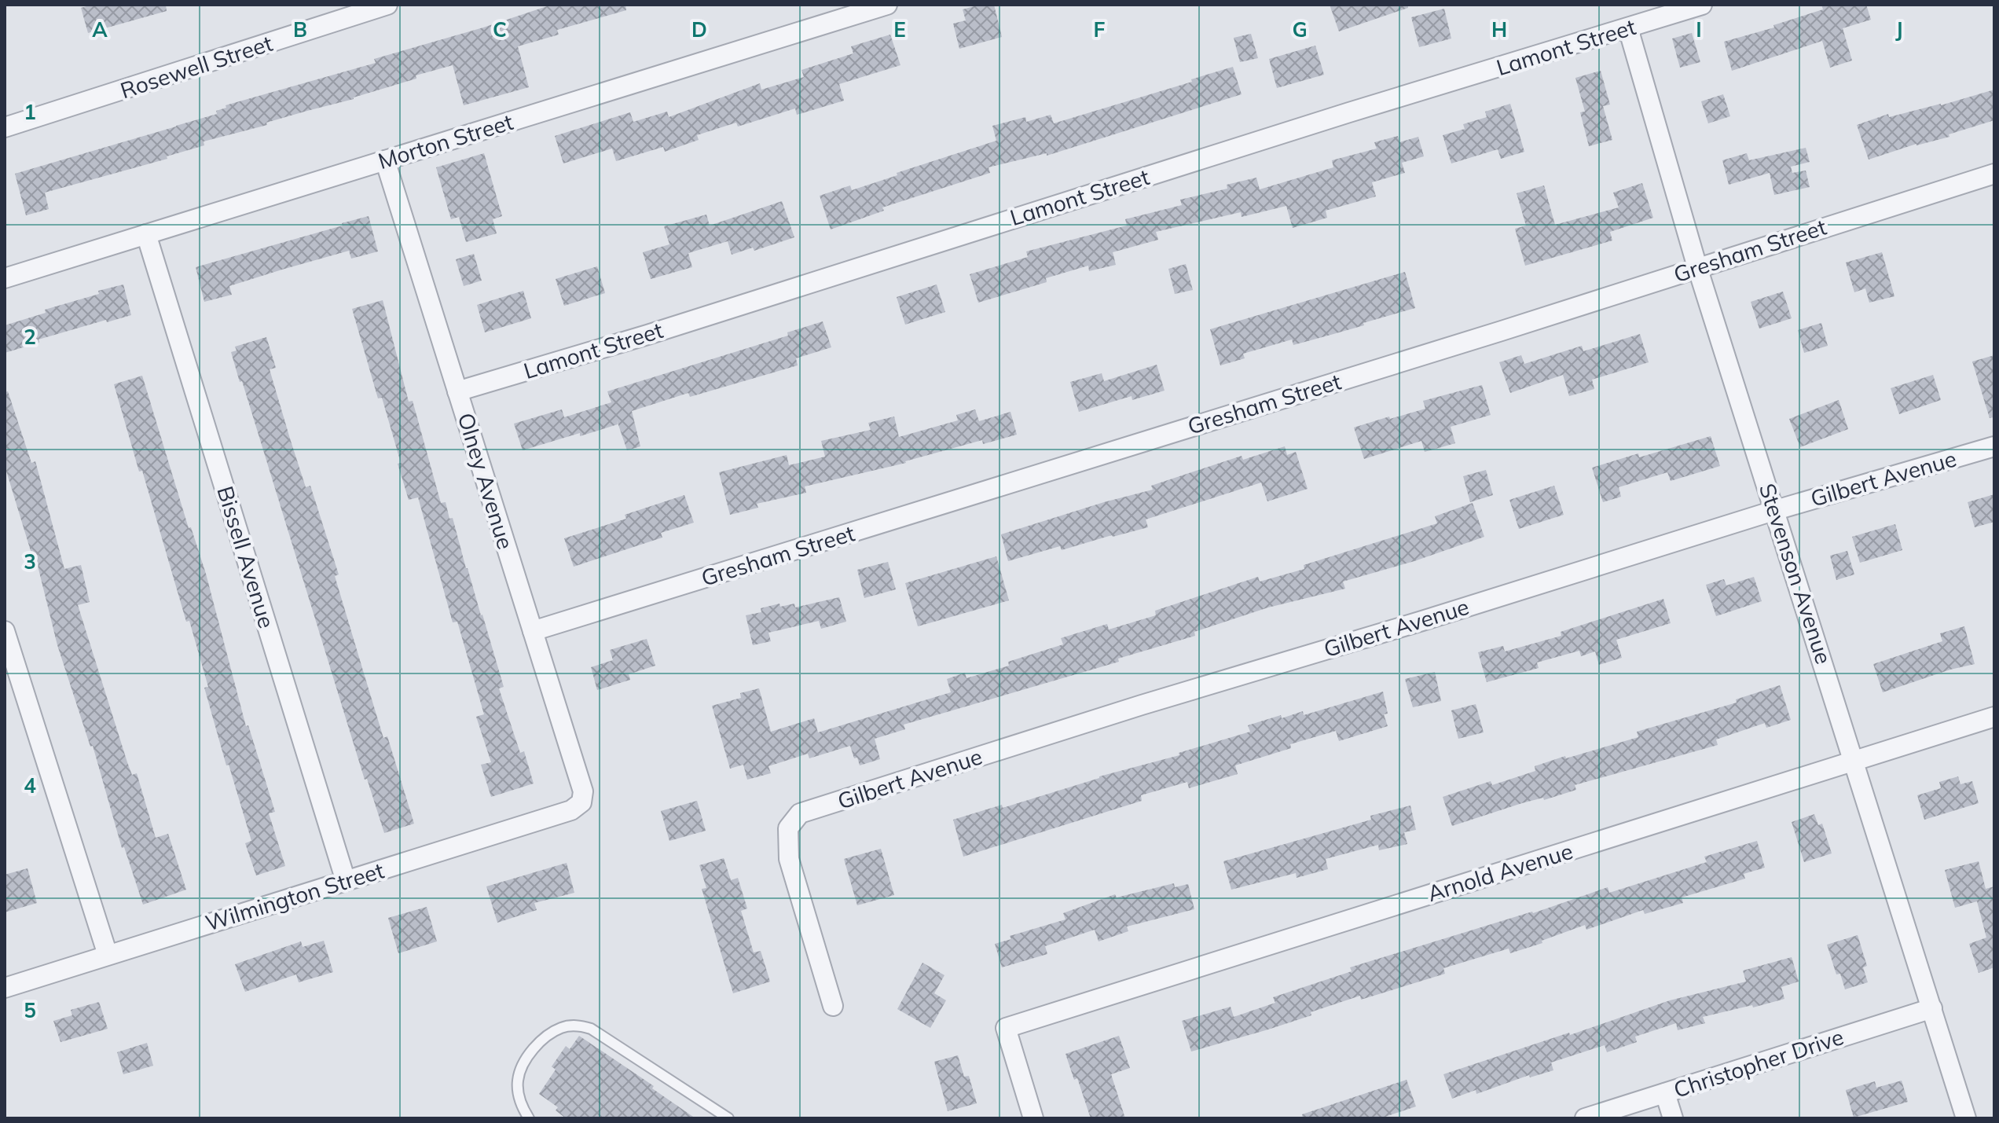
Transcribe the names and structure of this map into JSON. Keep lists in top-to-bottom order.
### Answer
{
  "streets": {
    "street": [
      "Lamont Street",
      "Rosewell Street",
      "Morton Street",
      "Gresham Street",
      "Gilbert Avenue",
      "Olney Avenue",
      "Bissell Avenue",
      "Stevenson Avenue",
      "Arnold Avenue",
      "Wilmington Street",
      "Christopher Drive"
    ]
  },
  "crossings": [
    ["Lamont Street", "Olney Avenue"],
    ["Lamont Street", "Stevenson Avenue"],
    ["Morton Street", "Olney Avenue"],
    ["Morton Street", "Bissell Avenue"],
    ["Gresham Street", "Olney Avenue"],
    ["Gresham Street", "Stevenson Avenue"],
    ["Gilbert Avenue", "Stevenson Avenue"],
    ["Olney Avenue", "Wilmington Street"],
    ["Bissell Avenue", "Wilmington Street"],
    ["Stevenson Avenue", "Arnold Avenue"],
    ["Stevenson Avenue", "Christopher Drive"]
  ],
  "grid": {
    "columns": [
      "A",
      "B",
      "C",
      "D",
      "E",
      "F",
      "G",
      "H",
      "I",
      "J"
    ],
    "rows": [
      "1",
      "2",
      "3",
      "4",
      "5"
    ]
  }
}
